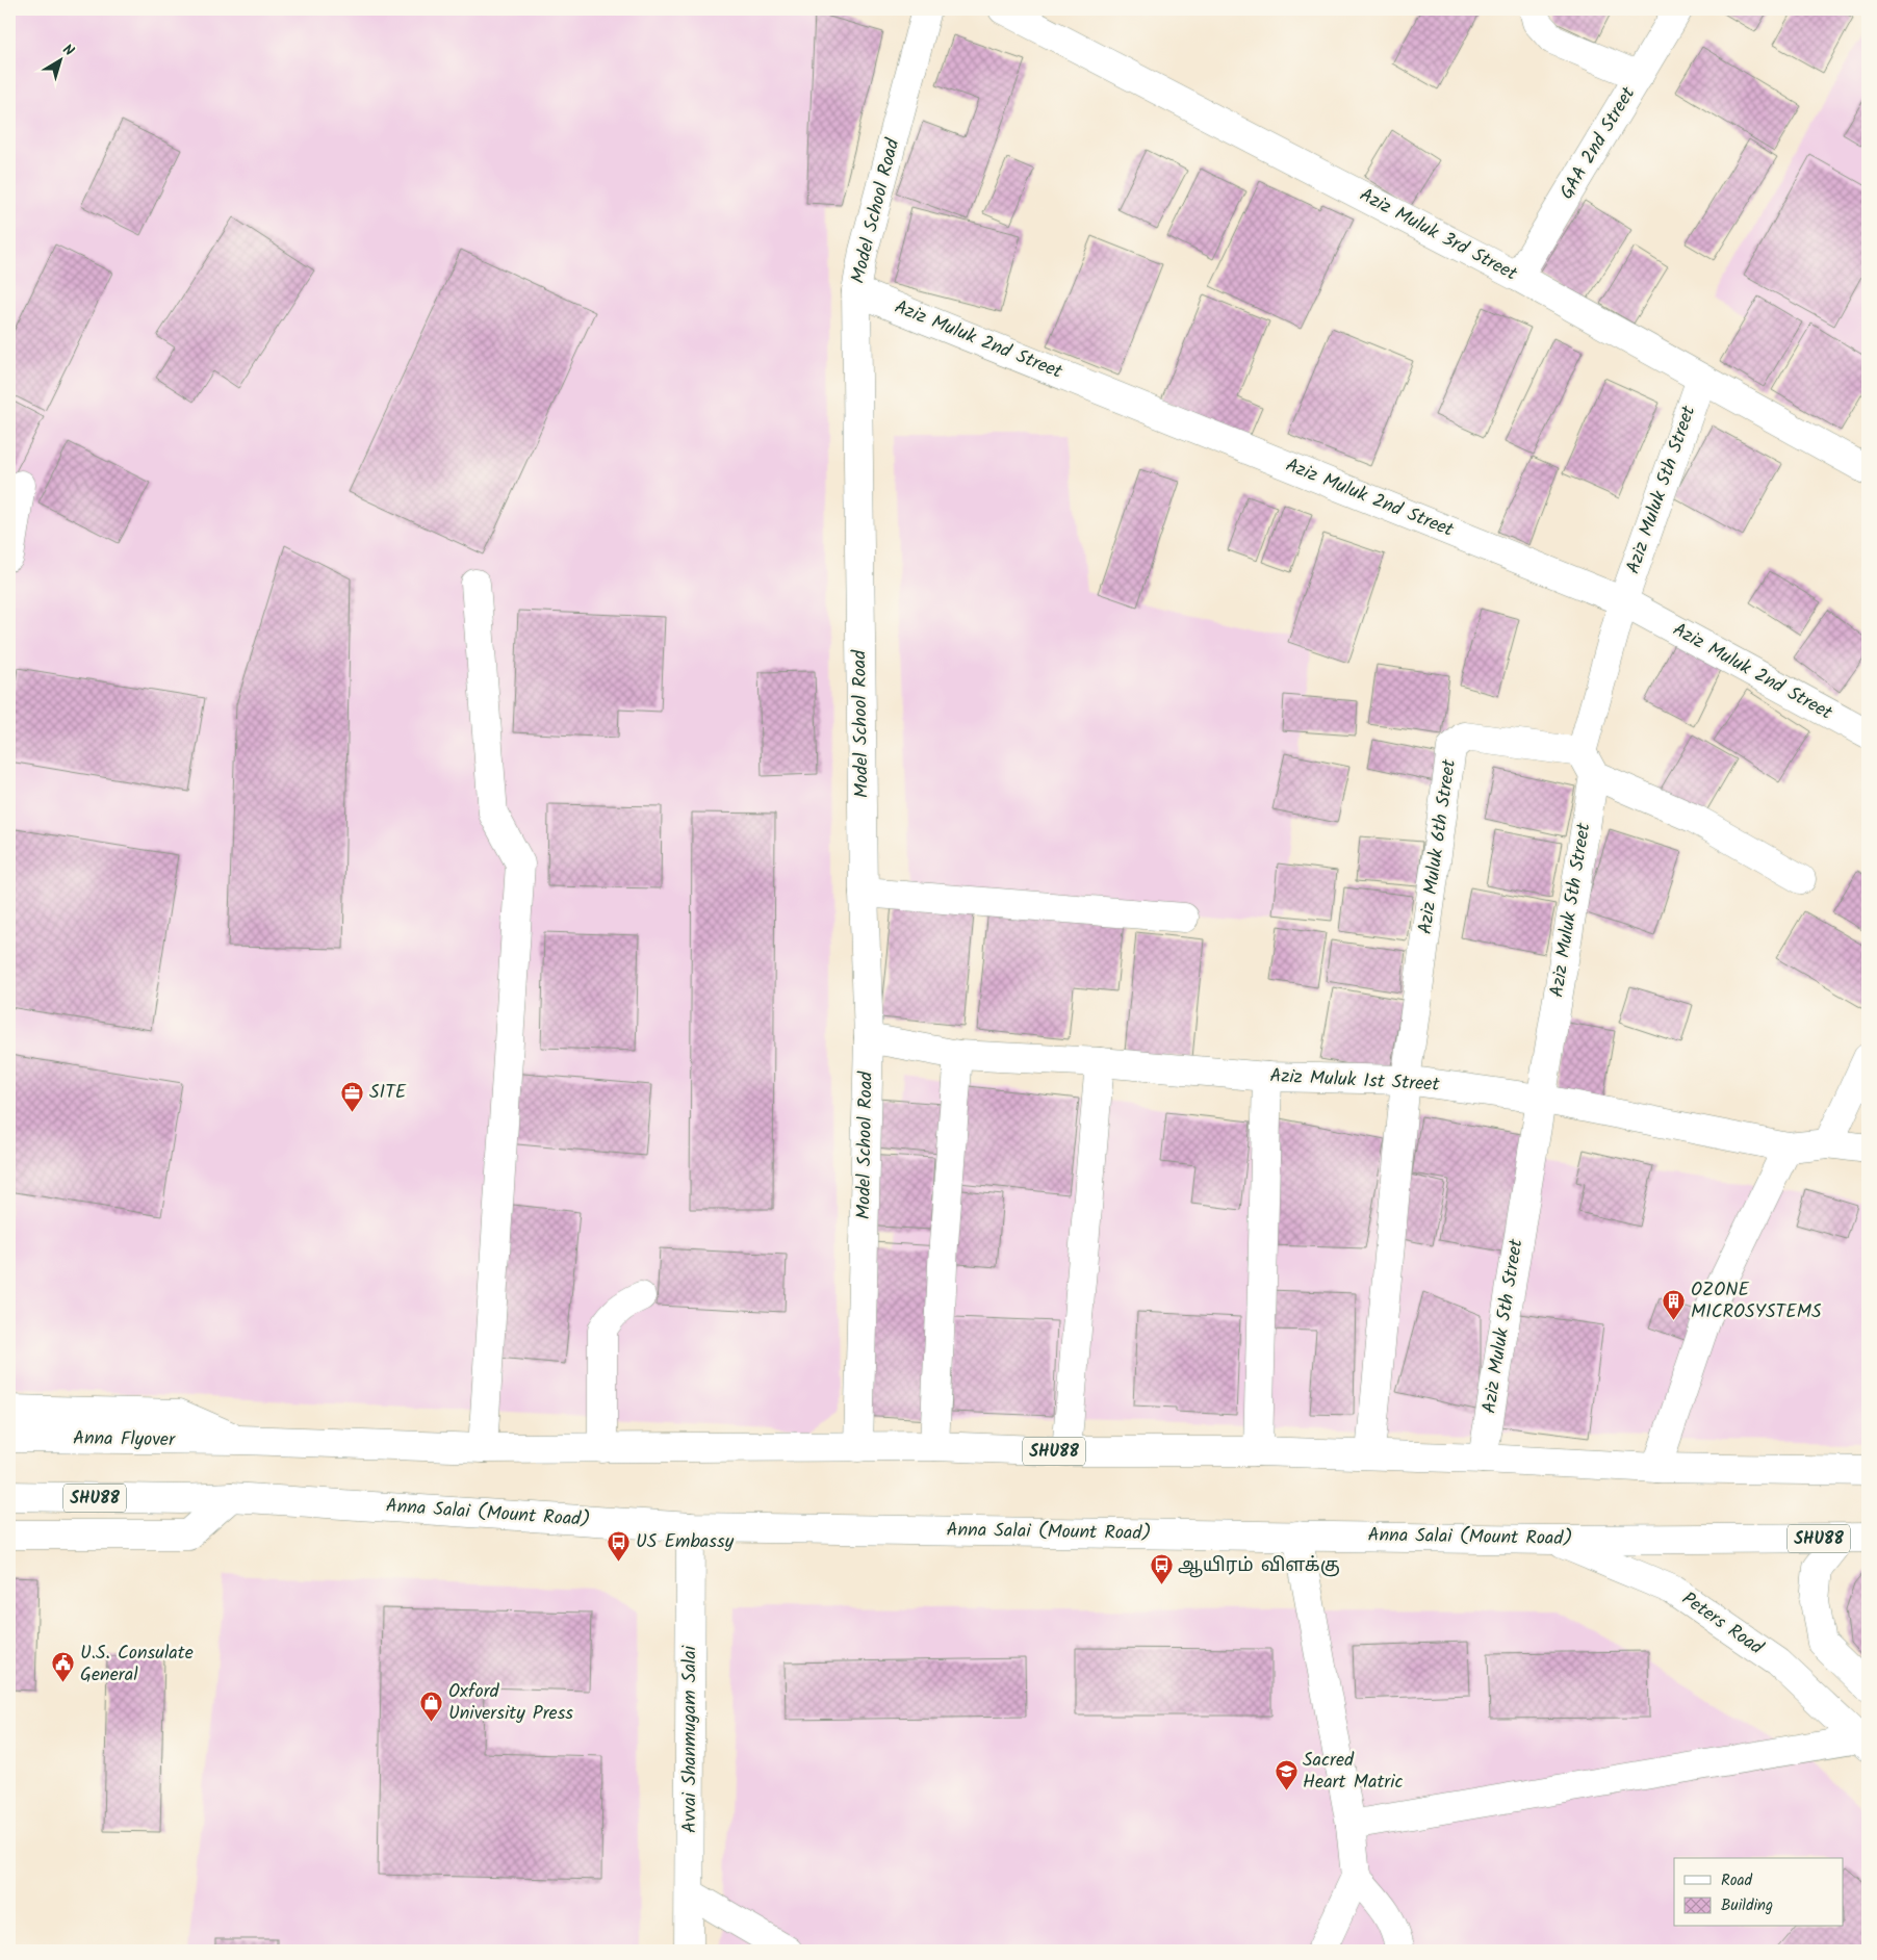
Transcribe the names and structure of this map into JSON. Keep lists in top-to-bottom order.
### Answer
{
  "streets": {
    "street": [
      "GAA 2nd Street",
      "Model School Road",
      "Aziz Muluk 3rd Street",
      "Aziz Muluk 2nd Street",
      "Aziz Muluk 5th Street",
      "Aziz Muluk 6th Street",
      "Aziz Muluk 1st Street",
      "Anna Flyover",
      "SHU88",
      "Anna Salai (Mount Road)",
      "Peters Road",
      "Avvai Shanmugam Salai"
    ]
  },
  "crossings": [
    ["GAA 2nd Street", "Aziz Muluk 3rd Street"],
    ["Model School Road", "Aziz Muluk 2nd Street"],
    ["Model School Road", "Aziz Muluk 1st Street"],
    ["Model School Road", "SHU88"],
    ["Aziz Muluk 3rd Street", "Aziz Muluk 5th Street"],
    ["Aziz Muluk 2nd Street", "Aziz Muluk 5th Street"],
    ["Aziz Muluk 5th Street", "Aziz Muluk 6th Street"],
    ["Aziz Muluk 5th Street", "Aziz Muluk 1st Street"],
    ["Aziz Muluk 5th Street", "SHU88"],
    ["Aziz Muluk 6th Street", "Aziz Muluk 1st Street"],
    ["Anna Flyover", "SHU88"],
    ["SHU88", "Anna Salai (Mount Road)"],
    ["Anna Salai (Mount Road)", "Peters Road"],
    ["Anna Salai (Mount Road)", "Avvai Shanmugam Salai"]
  ],
  "places": {
    "office": ["SITE"],
    "building": ["OZONE MICROSYSTEMS"],
    "bus stop": ["US Embassy", "ஆயிரம் விளக்கு"],
    "public building": ["U.S. Consulate General"],
    "shop": ["Oxford University Press"],
    "school or university": ["Sacred Heart Matric"]
  },
  "legend": ["Road", "Building"],
  "north": "top right"
}
